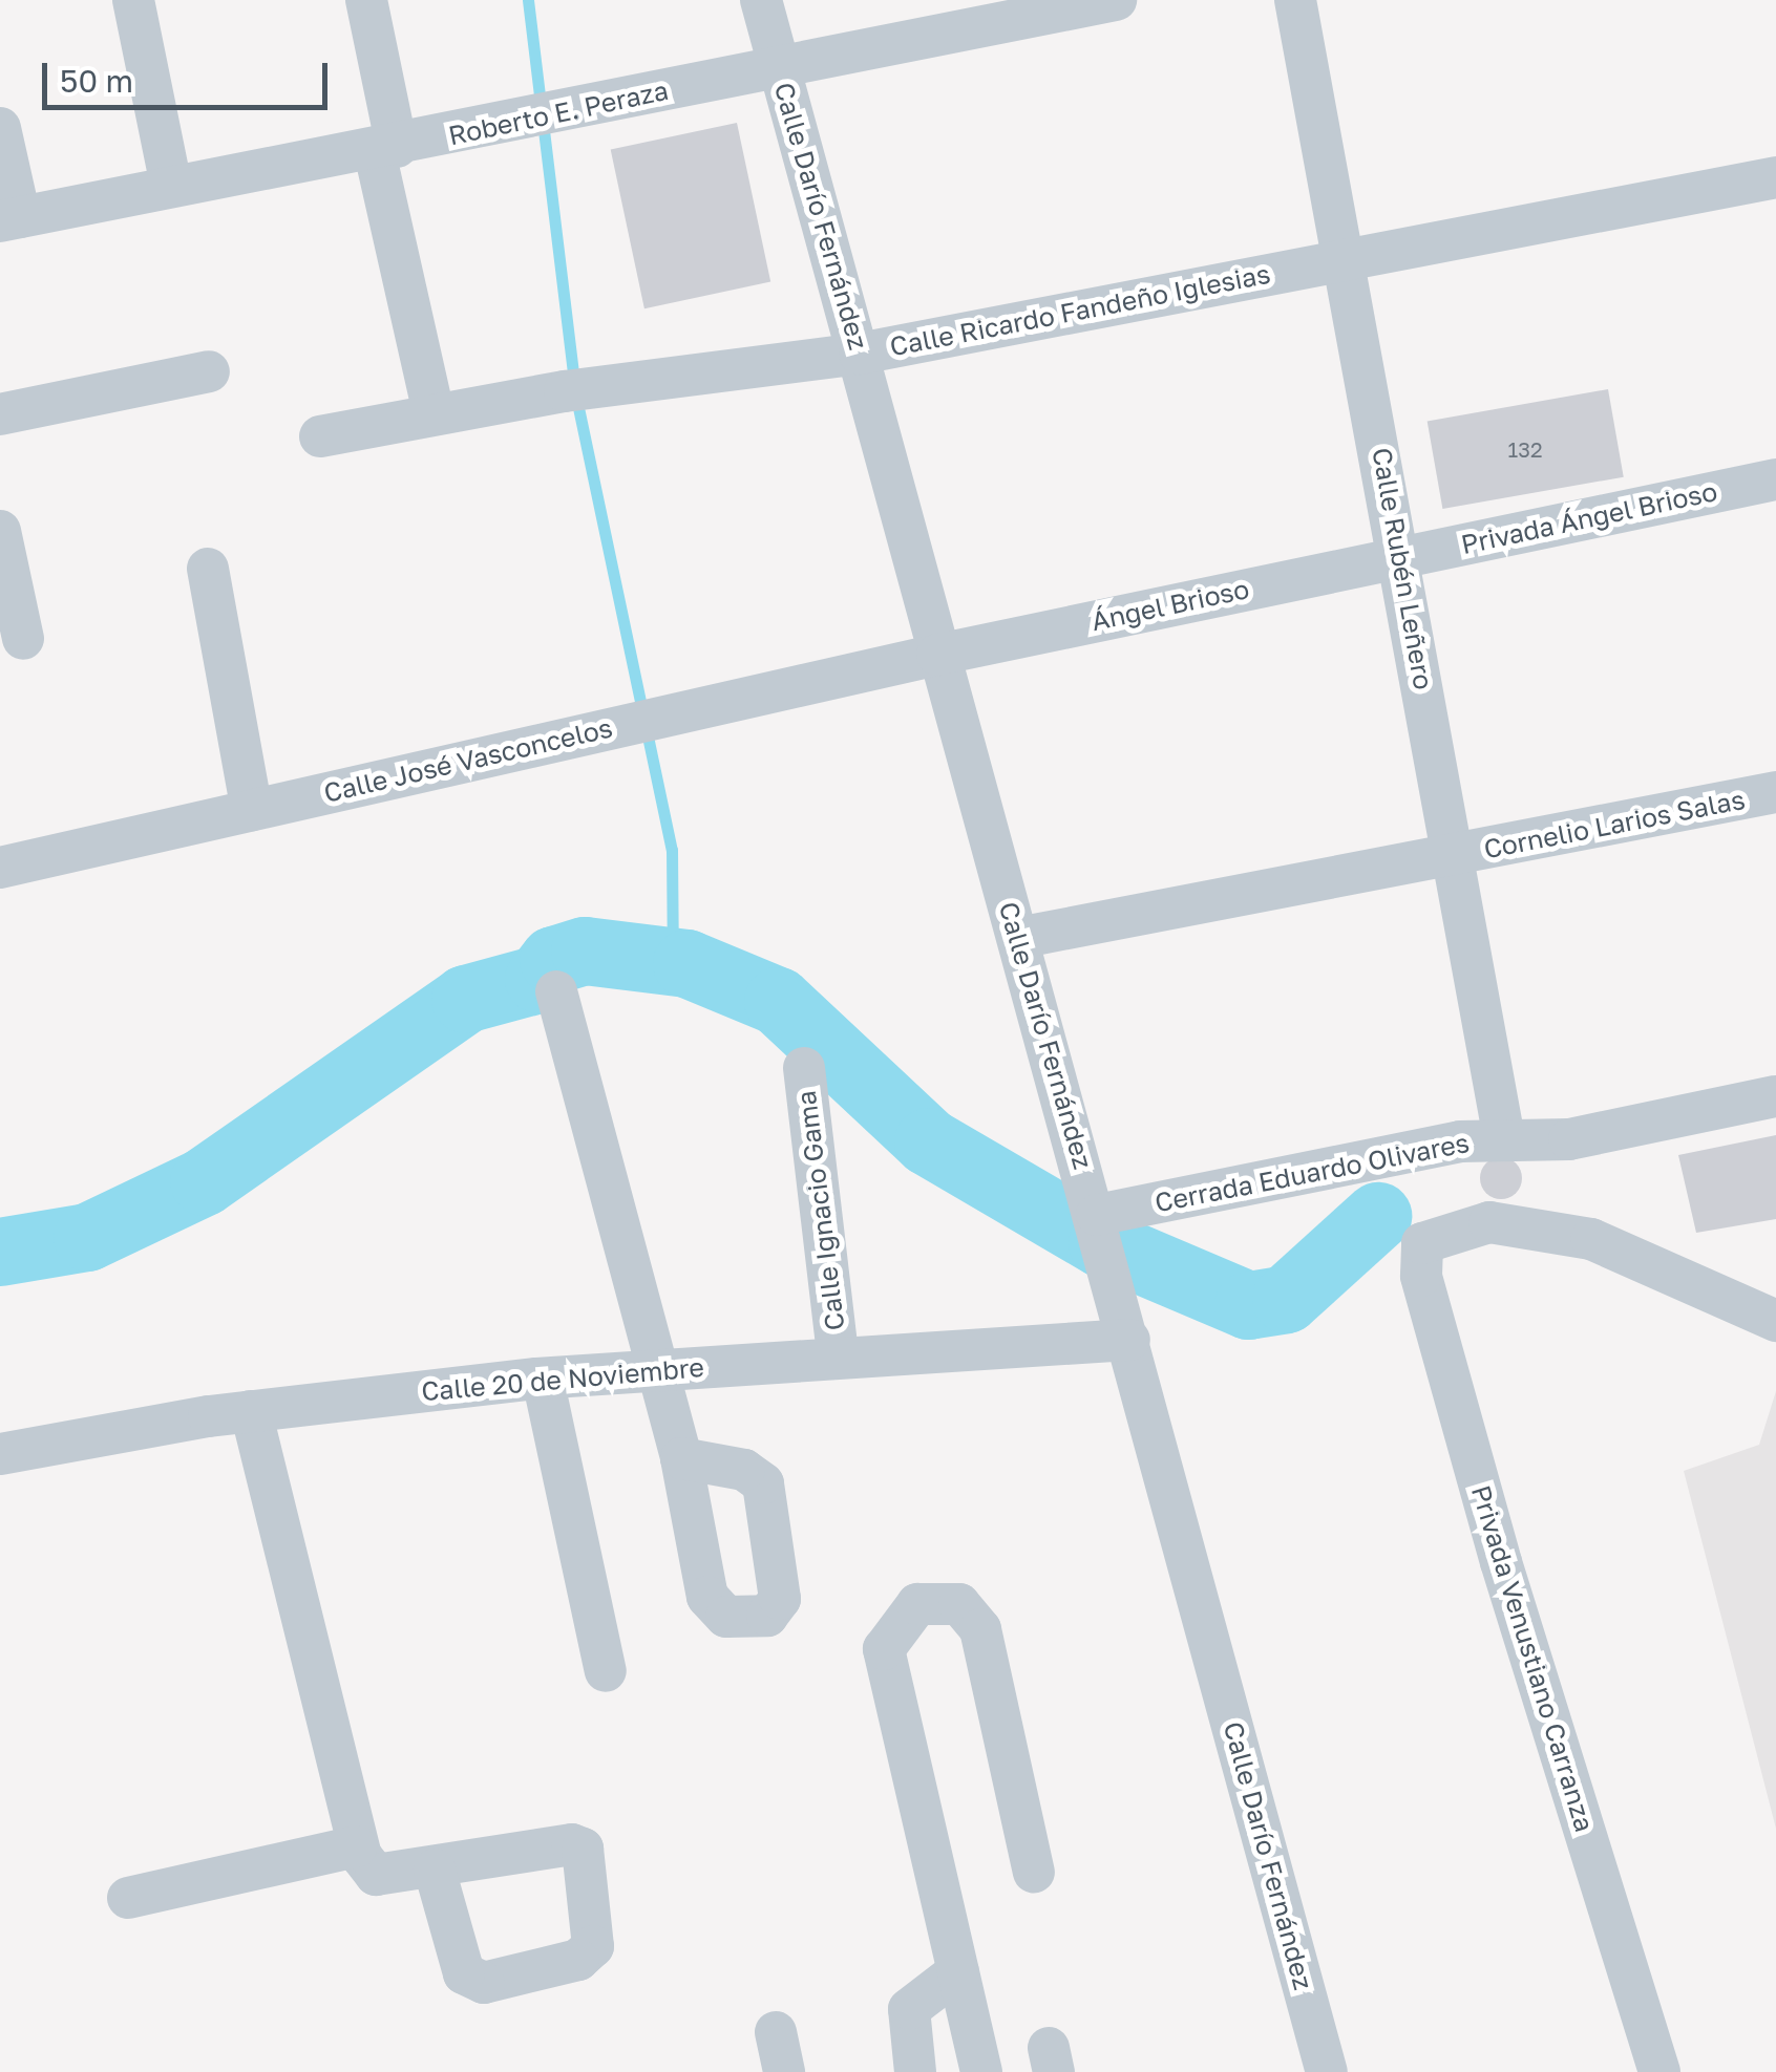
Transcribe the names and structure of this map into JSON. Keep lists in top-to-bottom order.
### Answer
{
  "streets": {
    "street": [
      "Roberto E. Peraza",
      "Calle Darío Fernández",
      "Calle Ricardo Fandeño Iglesias",
      "Privada Ángel Brioso",
      "Calle Rubén Leñero",
      "Ángel Brioso",
      "Calle José Vasconcelos",
      "Cornelio Larios Salas",
      "Cerrada Eduardo Olivares",
      "Calle Ignacio Gama",
      "Calle 20 de Noviembre",
      "Privada Venustiano Carranza"
    ]
  },
  "crossings": [
    ["Roberto E. Peraza", "Calle Darío Fernández"],
    ["Calle Darío Fernández", "Calle Ricardo Fandeño Iglesias"],
    ["Calle Darío Fernández", "Ángel Brioso"],
    ["Calle Darío Fernández", "Calle José Vasconcelos"],
    ["Calle Darío Fernández", "Cornelio Larios Salas"],
    ["Calle Darío Fernández", "Cerrada Eduardo Olivares"],
    ["Calle Darío Fernández", "Calle 20 de Noviembre"],
    ["Calle Ricardo Fandeño Iglesias", "Calle Rubén Leñero"],
    ["Privada Ángel Brioso", "Calle Rubén Leñero"],
    ["Privada Ángel Brioso", "Ángel Brioso"],
    ["Calle Rubén Leñero", "Ángel Brioso"],
    ["Calle Rubén Leñero", "Cornelio Larios Salas"],
    ["Calle Rubén Leñero", "Cerrada Eduardo Olivares"],
    ["Ángel Brioso", "Calle José Vasconcelos"],
    ["Calle Ignacio Gama", "Calle 20 de Noviembre"]
  ],
  "house_numbers": ["132"],
  "scale_bar": "50 m"
}
